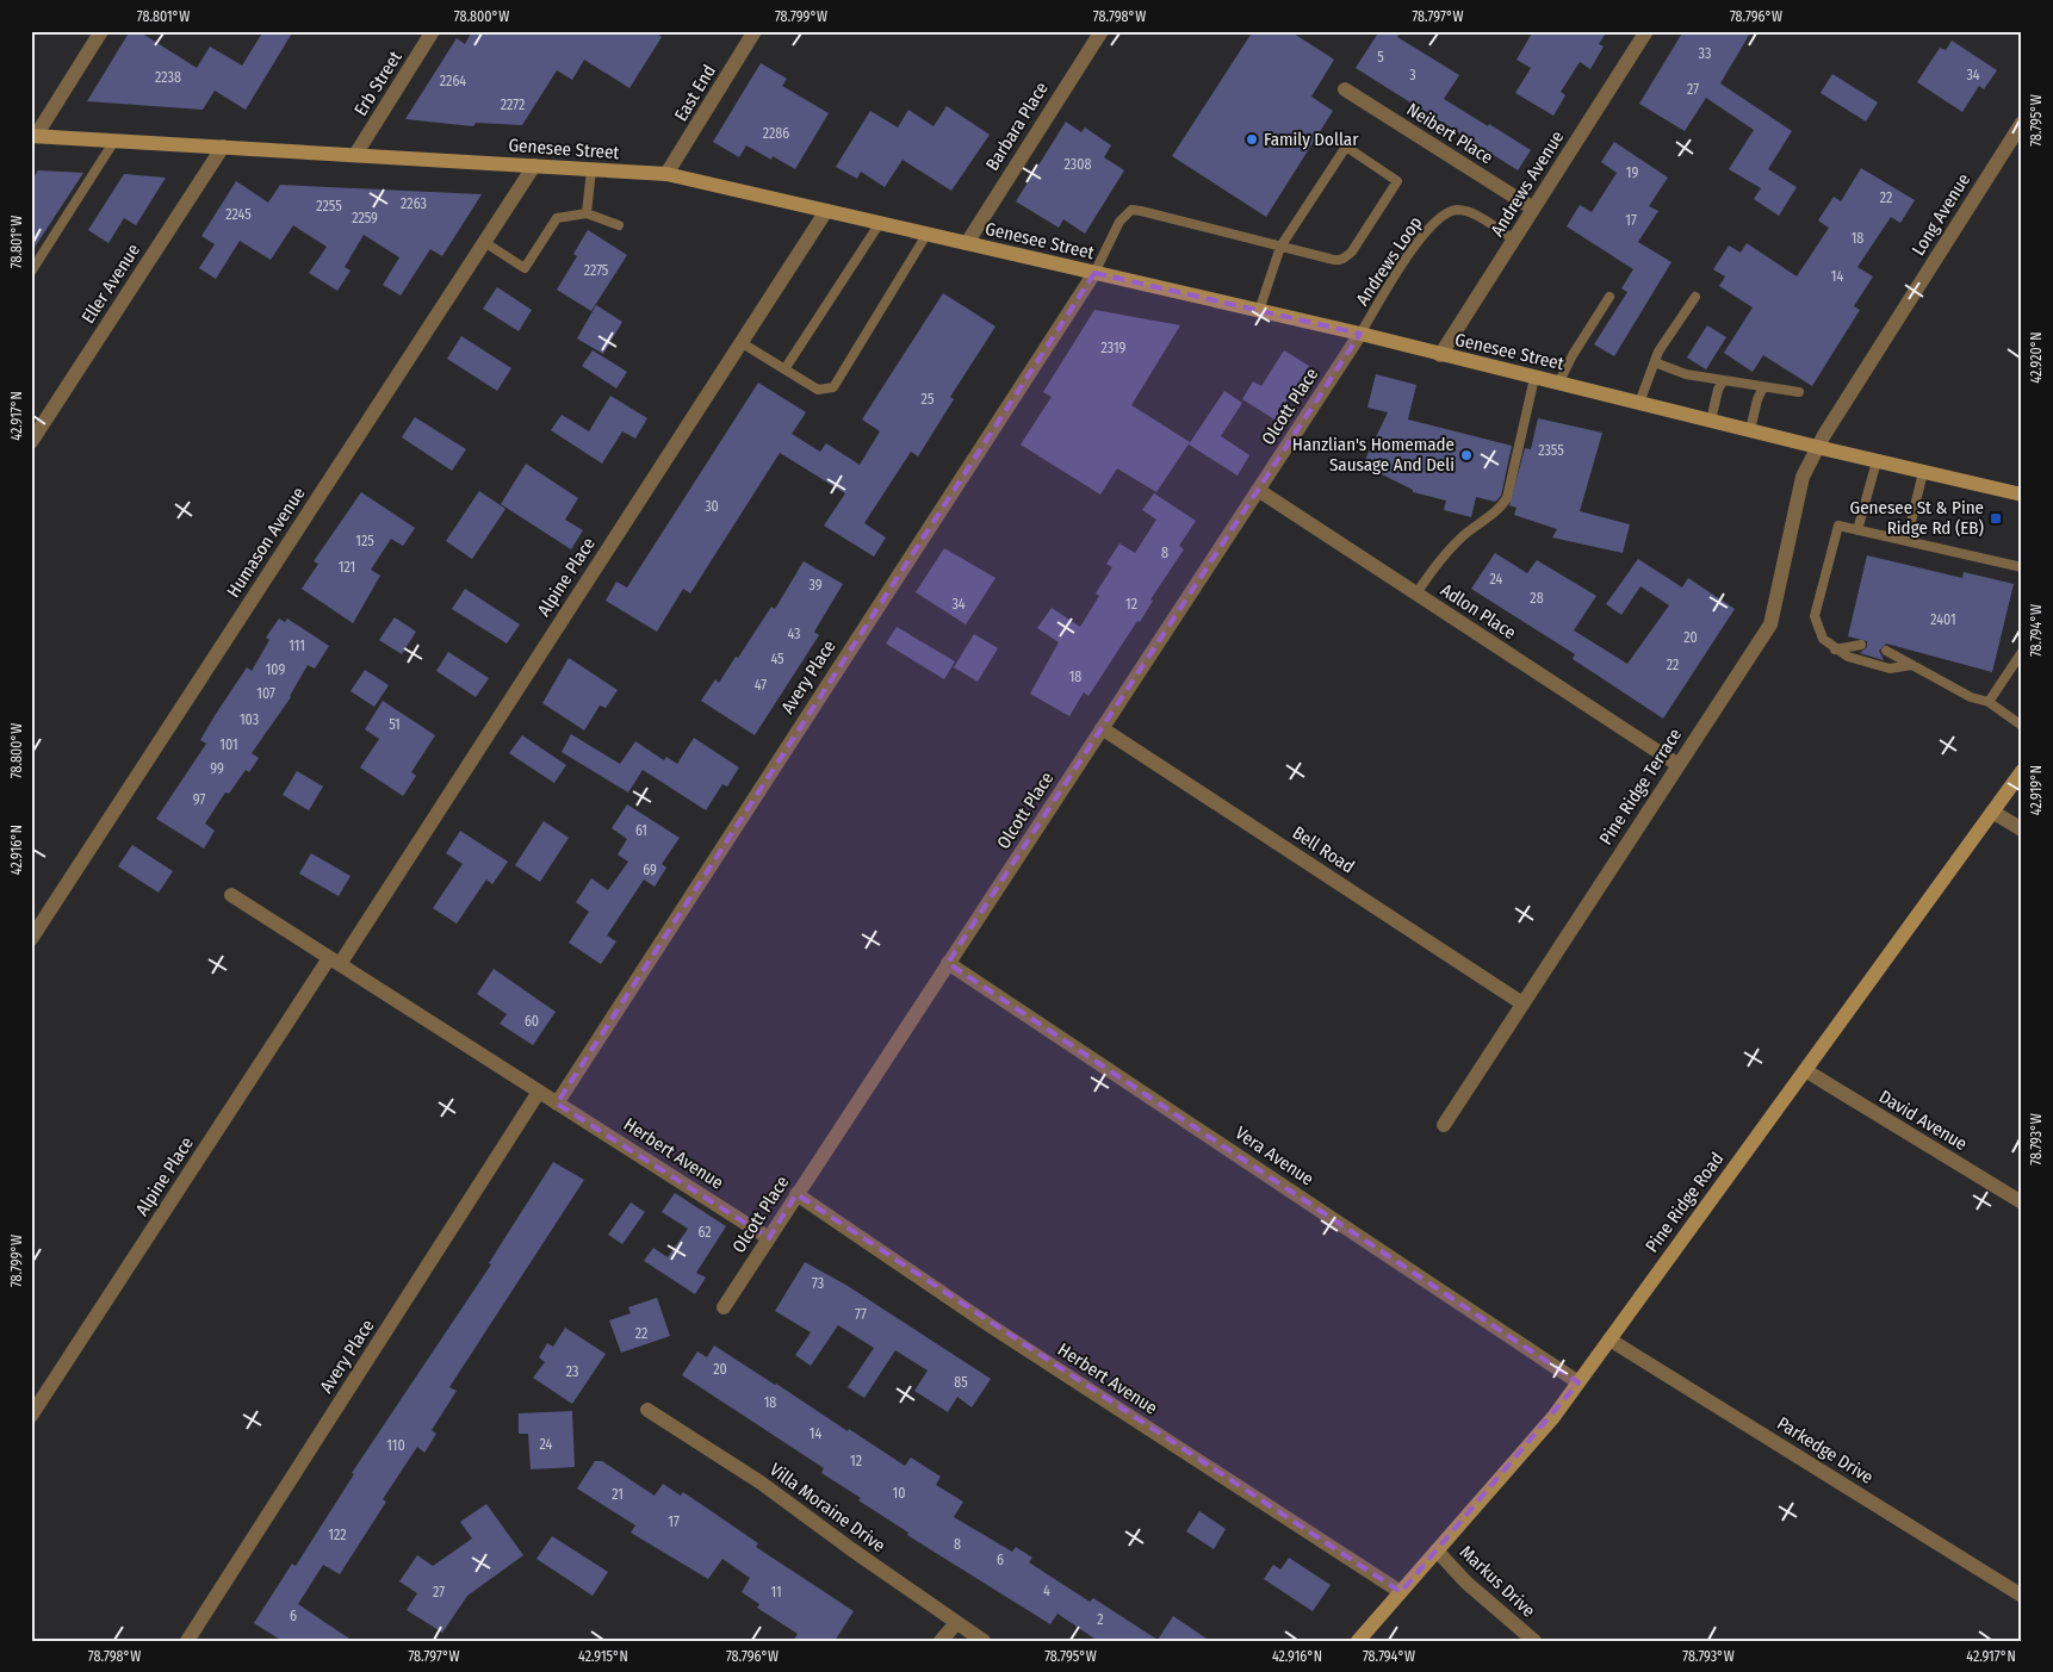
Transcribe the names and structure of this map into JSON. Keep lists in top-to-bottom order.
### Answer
{
  "streets": {
    "main road": ["Genesee Street", "Pine Ridge Road"],
    "street": [
      "Erb Street",
      "East End",
      "Barbara Place",
      "Neibert Place",
      "Andrews Avenue",
      "Long Avenue",
      "Eller Avenue",
      "Olcott Place",
      "Humason Avenue",
      "Alpine Place",
      "Adlon Place",
      "Avery Place",
      "Pine Ridge Terrace",
      "Bell Road",
      "David Avenue",
      "Herbert Avenue",
      "Vera Avenue",
      "Parkedge Drive",
      "Villa Moraine Drive",
      "Markus Drive"
    ],
    "lane": ["Andrews Loop"]
  },
  "crossings": [
    ["Erb Street", "Genesee Street"],
    ["East End", "Genesee Street"],
    ["Barbara Place", "Genesee Street"],
    ["Neibert Place", "Andrews Avenue"],
    ["Genesee Street", "Andrews Avenue"],
    ["Genesee Street", "Long Avenue"],
    ["Genesee Street", "Andrews Loop"],
    ["Genesee Street", "Eller Avenue"],
    ["Genesee Street", "Olcott Place"],
    ["Genesee Street", "Humason Avenue"],
    ["Genesee Street", "Alpine Place"],
    ["Genesee Street", "Avery Place"],
    ["Genesee Street", "Pine Ridge Terrace"],
    ["Andrews Avenue", "Andrews Loop"],
    ["Long Avenue", "Pine Ridge Terrace"],
    ["Andrews Loop", "Olcott Place"],
    ["Olcott Place", "Adlon Place"],
    ["Olcott Place", "Bell Road"],
    ["Olcott Place", "Herbert Avenue"],
    ["Olcott Place", "Vera Avenue"],
    ["Adlon Place", "Pine Ridge Terrace"],
    ["Avery Place", "Herbert Avenue"],
    ["Pine Ridge Terrace", "Bell Road"],
    ["David Avenue", "Pine Ridge Road"],
    ["Herbert Avenue", "Pine Ridge Road"],
    ["Vera Avenue", "Pine Ridge Road"],
    ["Pine Ridge Road", "Parkedge Drive"],
    ["Pine Ridge Road", "Markus Drive"]
  ],
  "places": {
    "other": ["Family Dollar", "Hanzlian's Homemade Sausage And Deli"],
    "transit": ["Genesee St & Pine Ridge Rd (EB)"]
  },
  "house_numbers": [
    "33",
    "5",
    "3",
    "34",
    "2238",
    "2264",
    "27",
    "2272",
    "2286",
    "2308",
    "19",
    "22",
    "2263",
    "2255",
    "2245",
    "2259",
    "17",
    "18",
    "2275",
    "14",
    "2319",
    "25",
    "2355",
    "30",
    "125",
    "8",
    "121",
    "24",
    "39",
    "28",
    "34",
    "12",
    "2401",
    "43",
    "20",
    "111",
    "45",
    "22",
    "109",
    "18",
    "47",
    "107",
    "103",
    "51",
    "101",
    "99",
    "97",
    "61",
    "69",
    "60",
    "62",
    "73",
    "77",
    "22",
    "20",
    "23",
    "85",
    "18",
    "14",
    "24",
    "110",
    "12",
    "10",
    "21",
    "17",
    "122",
    "8",
    "6",
    "4",
    "27",
    "11",
    "6",
    "2"
  ],
  "coordinates": [
    "78.801°W",
    "78.800°W",
    "78.799°W",
    "78.798°W",
    "78.797°W",
    "78.796°W",
    "78.795°W",
    "42.920°N",
    "42.917°N",
    "78.794°W",
    "42.919°N",
    "42.916°N",
    "78.793°W",
    "42.915°N"
  ]
}
